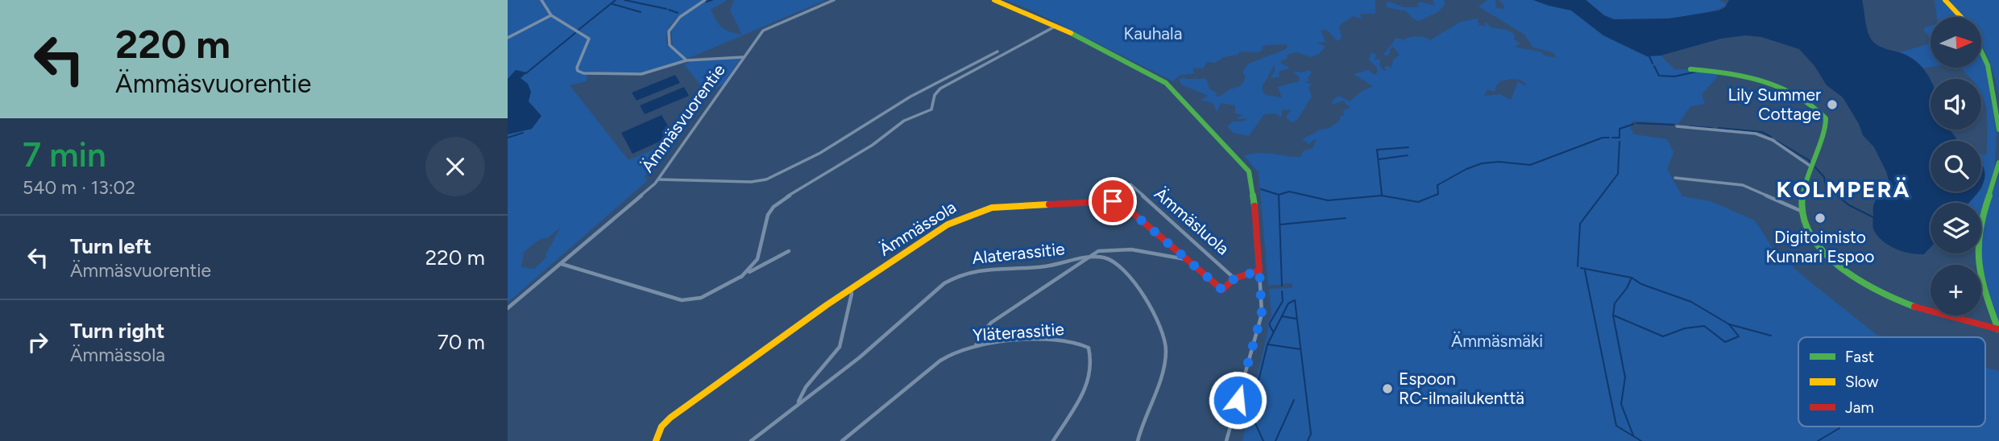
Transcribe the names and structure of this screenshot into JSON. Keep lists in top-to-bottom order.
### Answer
{
  "streets": {
    "street": [
      "Ämmäsvuorentie",
      "Ämmäsluola",
      "Ämmässola",
      "Alaterassitie",
      "Yläterassitie"
    ]
  },
  "crossings": [
    ["Ämmäsluola", "Ämmässola"]
  ],
  "districts": ["KOLMPERÄ"],
  "parks": ["Kauhala", "Ämmäsmäki"],
  "places": ["Lily Summer Cottage", "Digitoimisto Kunnari Espoo", "Espoon RC-ilmailukenttä"],
  "legend": ["Fast", "Slow", "Jam"],
  "north": "right",
  "page": {
    "turn": ["220 m", "Ämmäsvuorentie"],
    "map_buttons": "+",
    "heading": ["7 min", "540 m · 13:02"],
    "list": [
      {
        "name": "Turn left",
        "note": "Ämmäsvuorentie",
        "value": "220 m"
      },
      {
        "name": "Turn right",
        "note": "Ämmässola",
        "value": "70 m"
      }
    ]
  }
}
